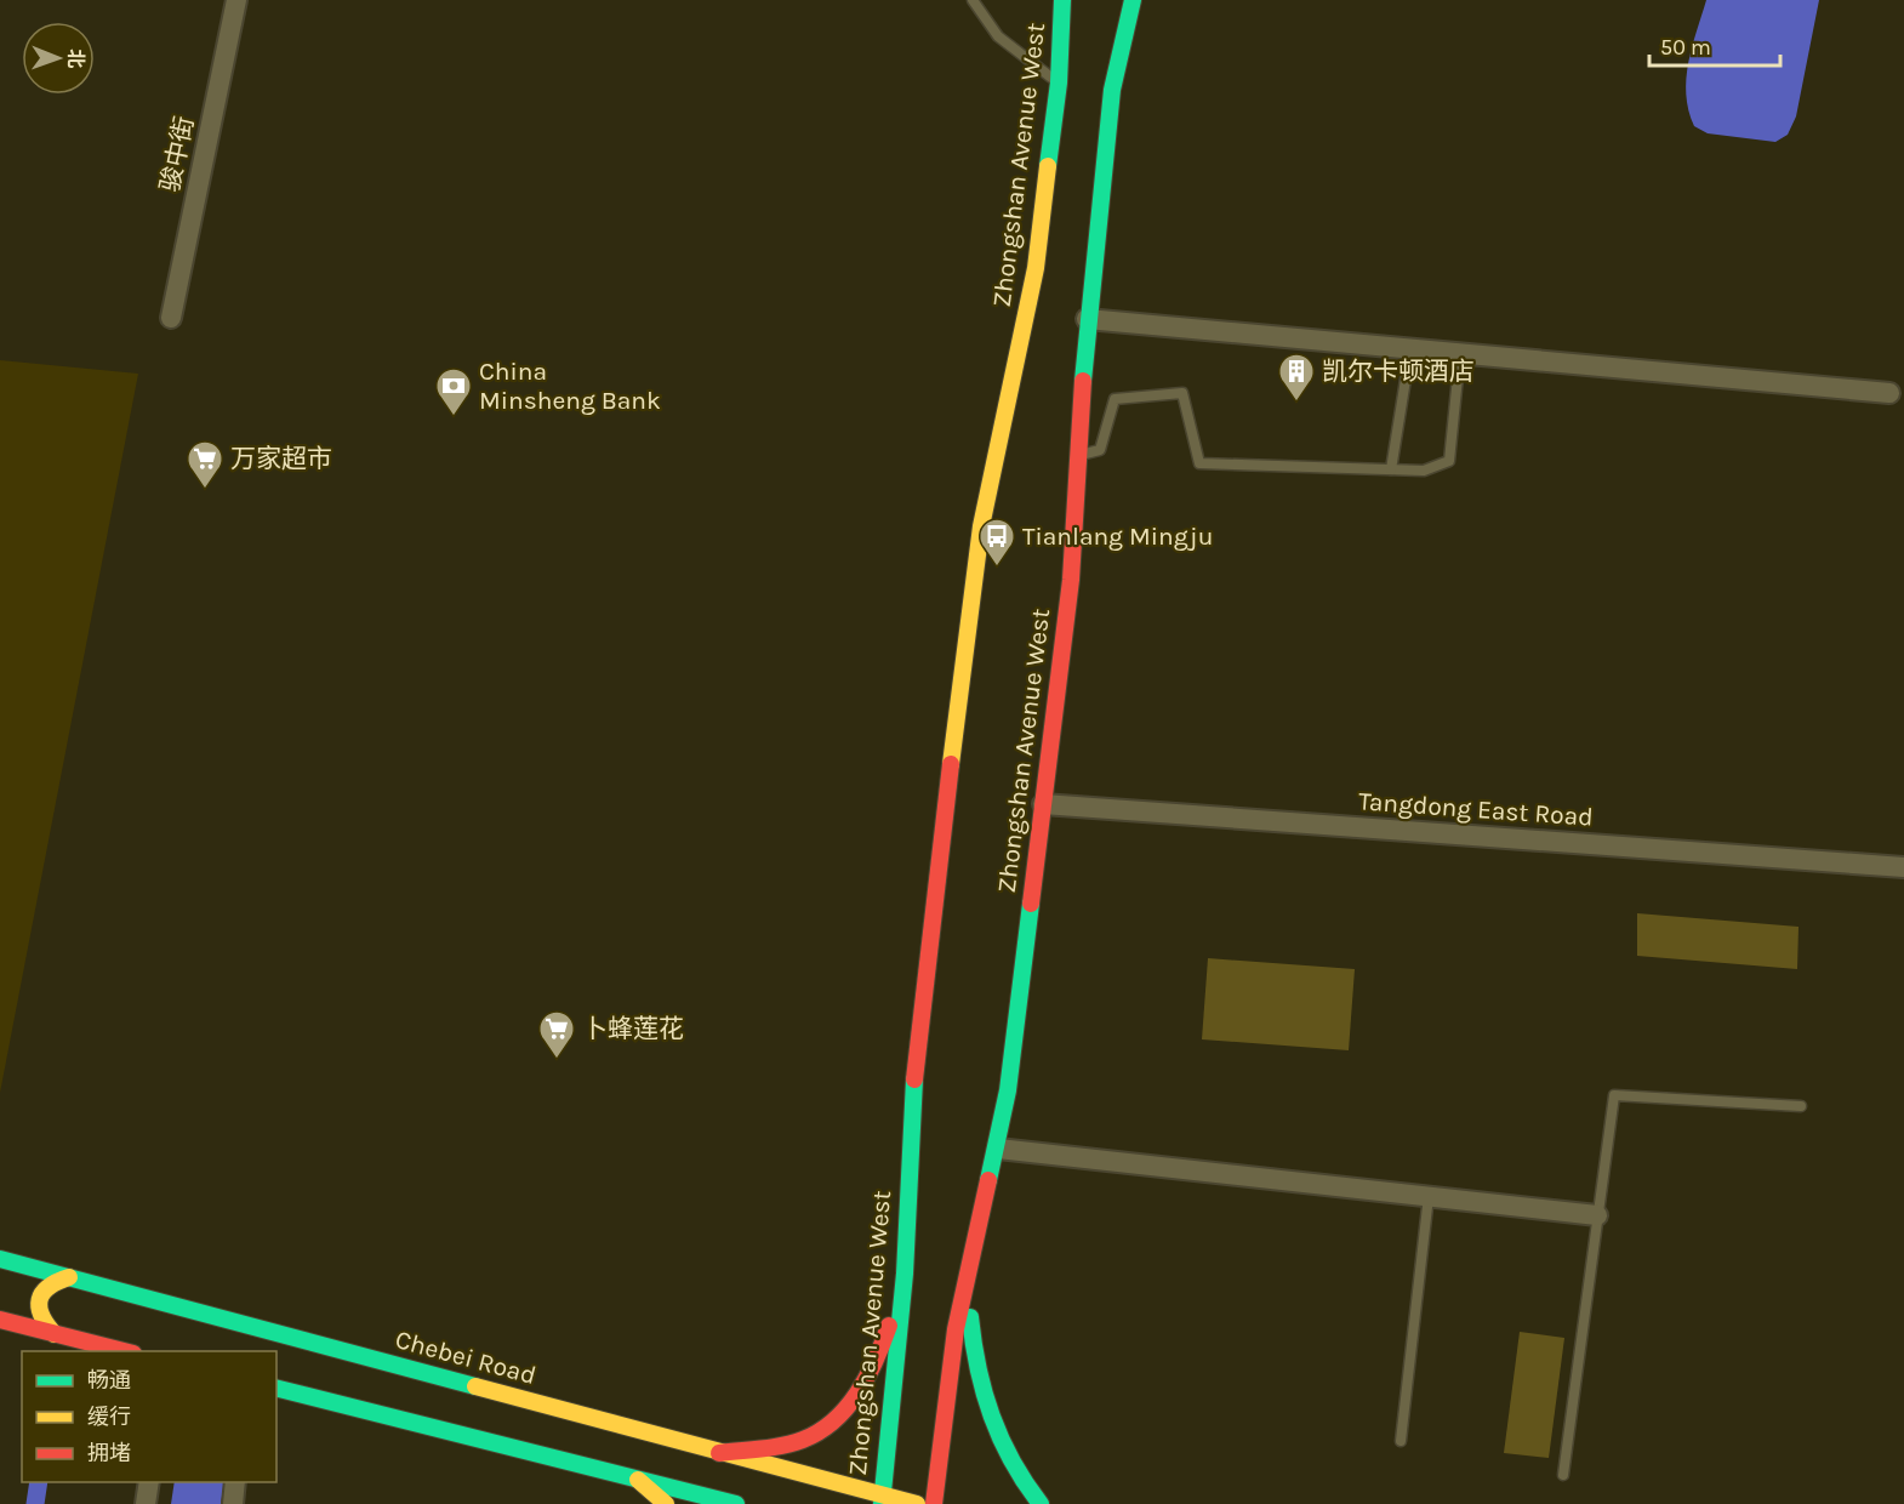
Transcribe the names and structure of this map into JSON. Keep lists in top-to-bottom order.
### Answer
{
  "streets": {
    "main road": ["Zhongshan Avenue West", "Chebei Road"],
    "street": ["骏中街", "Tangdong East Road"]
  },
  "crossings": [
    ["Zhongshan Avenue West", "Tangdong East Road"],
    ["Zhongshan Avenue West", "Chebei Road"]
  ],
  "places": {
    "building": ["凯尔卡顿酒店"],
    "bank": ["China Minsheng Bank"],
    "supermarket": ["万家超市", "卜蜂莲花"],
    "bus stop": ["Tianlang Mingju"]
  },
  "legend": ["畅通", "缓行", "拥堵"],
  "scale_bar": "50 m",
  "north": "right"
}
